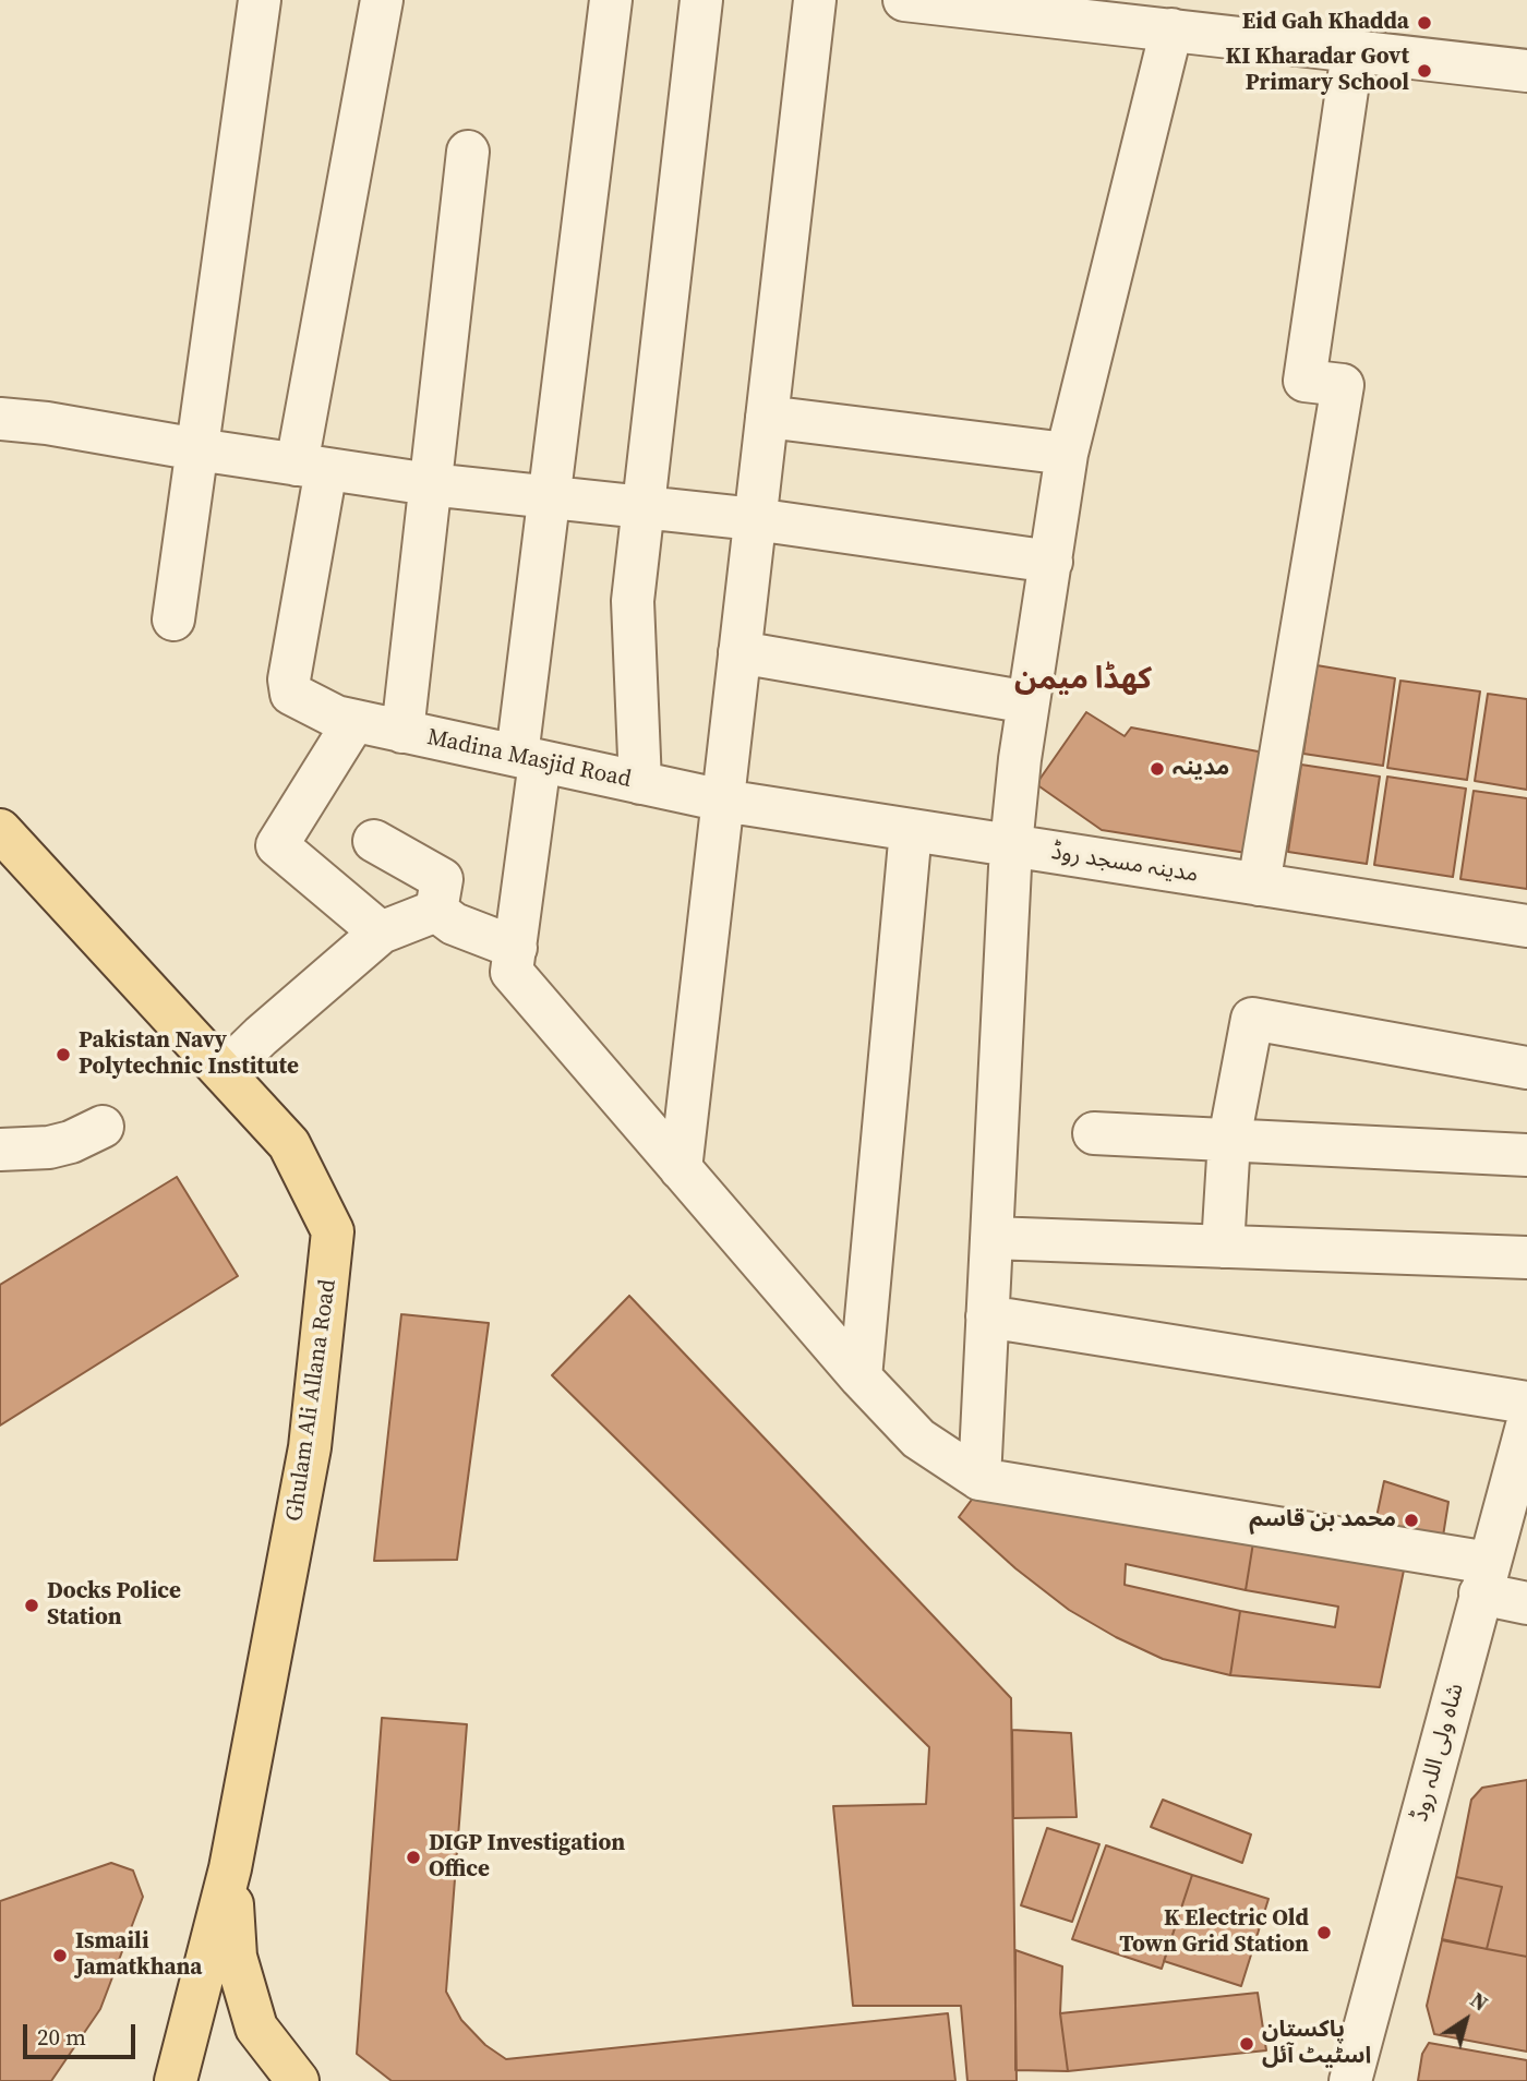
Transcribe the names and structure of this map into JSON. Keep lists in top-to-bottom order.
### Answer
{
  "streets": {
    "main road": ["Ghulam Ali Allana Road"],
    "street": ["Madina Masjid Road", "مدینہ مسجد روڈ", "شاہ ولی اللہ روڈ"]
  },
  "crossings": [
    ["Madina Masjid Road", "مدینہ مسجد روڈ"]
  ],
  "districts": ["کھڈا میمن"],
  "places": [
    "Eid Gah Khadda",
    "KI Kharadar Govt Primary School",
    "مدینہ",
    "Pakistan Navy Polytechnic Institute",
    "محمد بن قاسم",
    "Docks Police Station",
    "DIGP Investigation Office",
    "K Electric Old Town Grid Station",
    "Ismaili Jamatkhana",
    "پاکستان اسٹیٹ آئل"
  ],
  "scale_bar": "20 m",
  "north": "top right"
}
